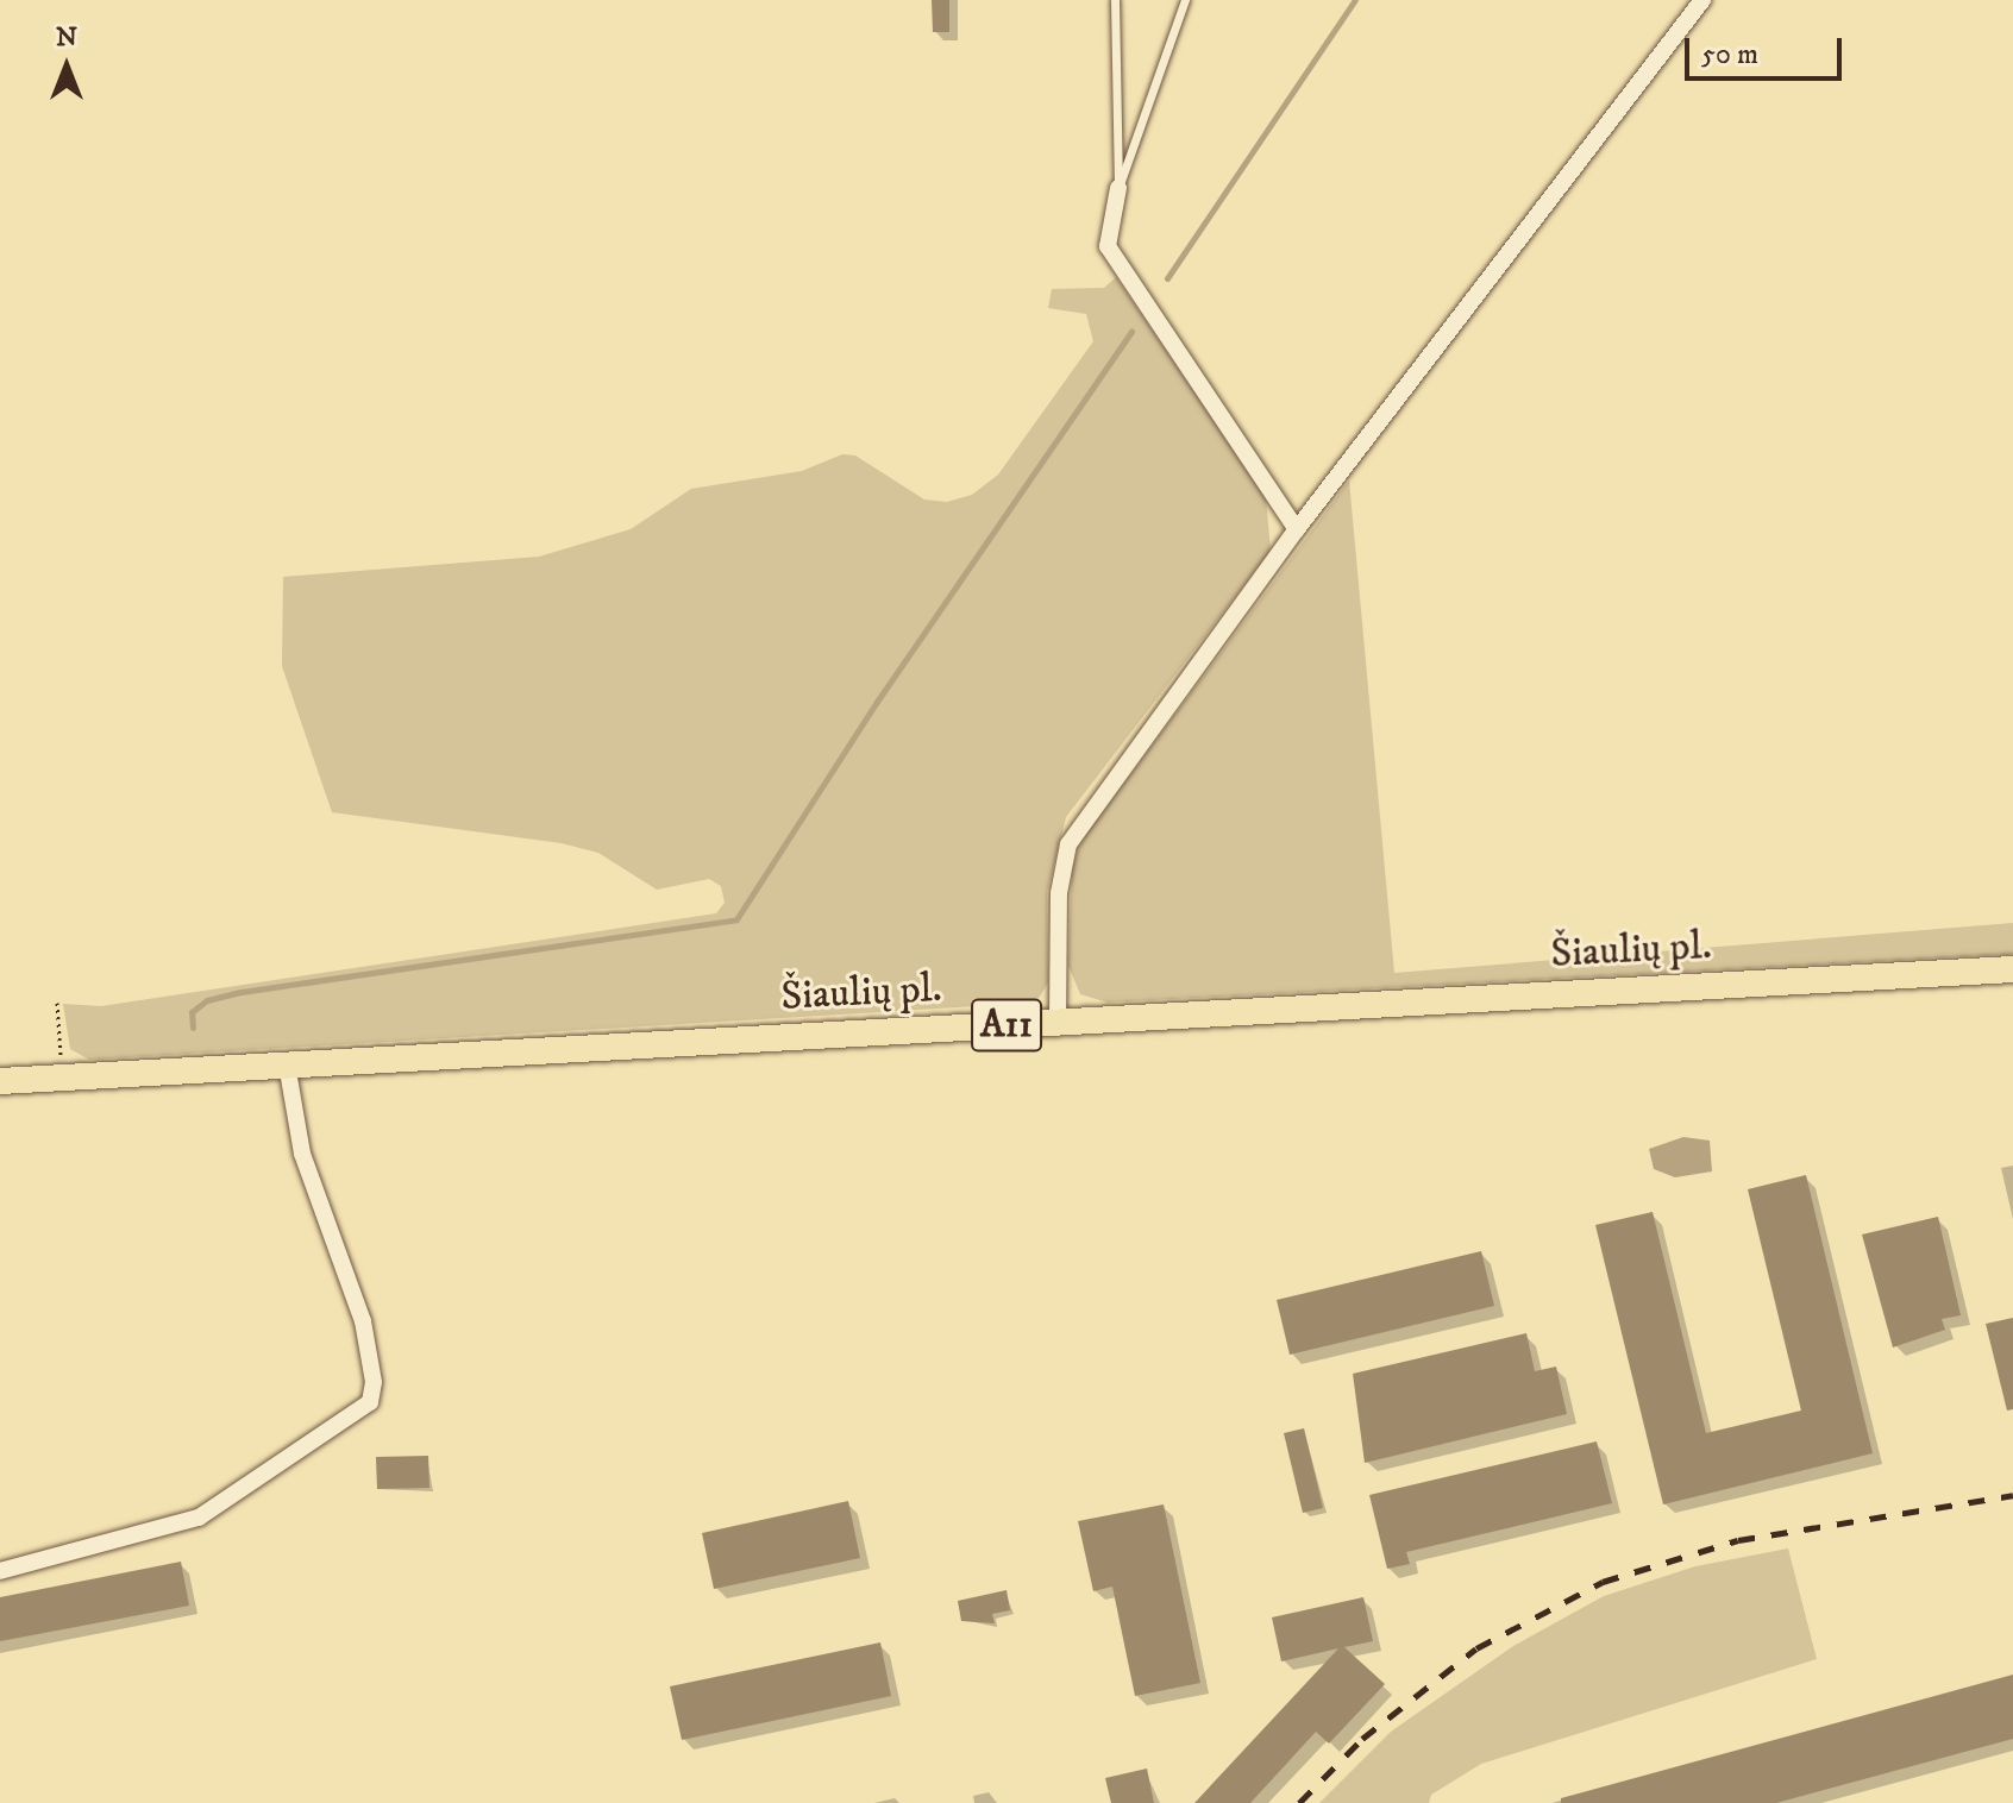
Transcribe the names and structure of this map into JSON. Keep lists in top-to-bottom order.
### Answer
{
  "streets": {
    "highway": ["Šiaulių pl.", "A11"]
  },
  "scale_bar": "50 m",
  "north": "top"
}
